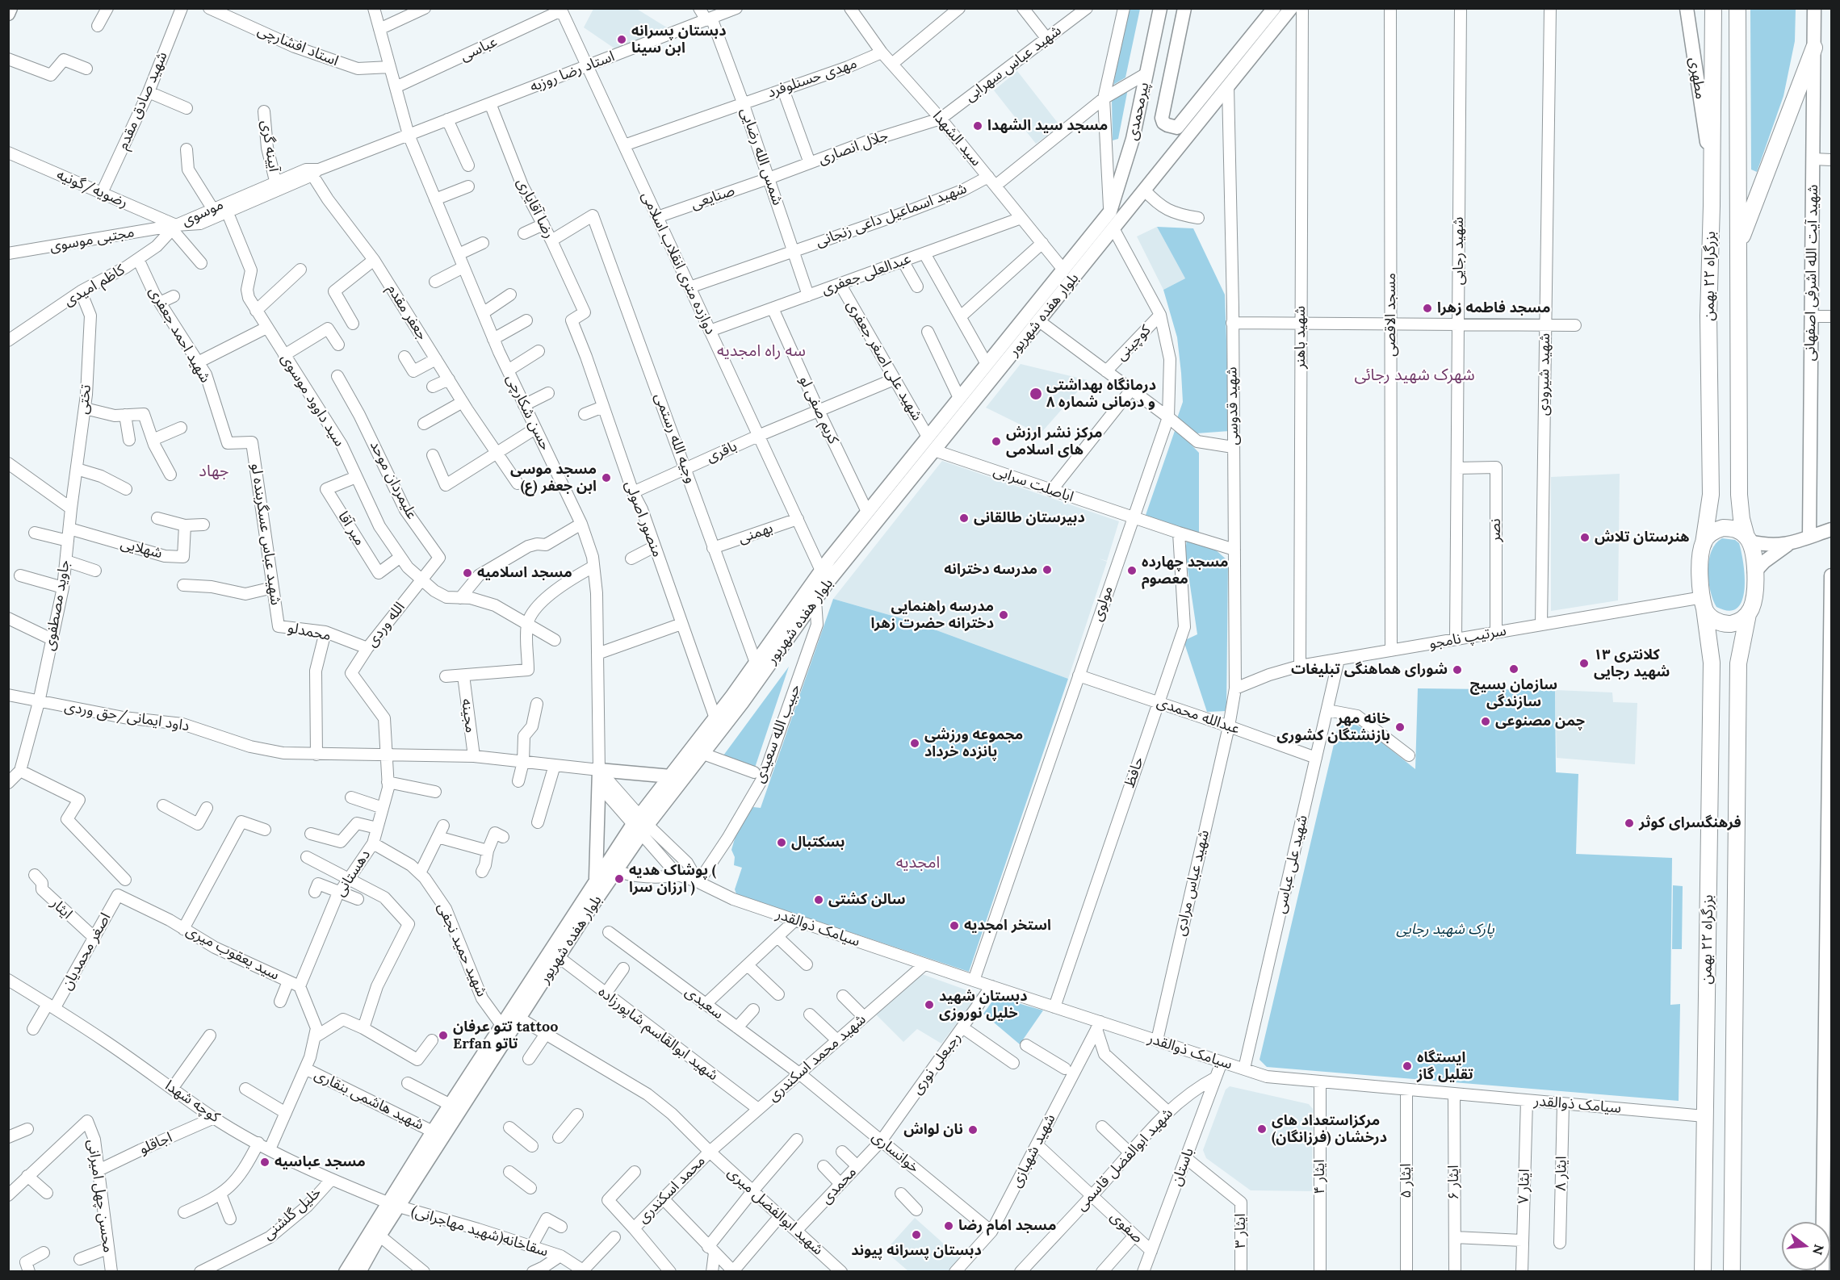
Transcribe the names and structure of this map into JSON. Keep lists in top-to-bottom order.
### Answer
{
  "streets": {
    "highway": ["بزرگراه ۲۲ بهمن"],
    "main road": [
      "مطهری",
      "پیرمحمدی",
      "شهید آیت الله اشرفی اصفهانی",
      "بلوار هفده شهریور"
    ],
    "street": [
      "استاد افشارچی",
      "عباسی",
      "شهید عباس سهرابی",
      "استاد رضا روزبه",
      "مهدی حسنلوفرد",
      "شهید صادق مقدم",
      "سید الشهدا",
      "آیینه گری",
      "جلال انصاری",
      "شمس الله رضایی",
      "رضویه/گونیه",
      "صنایعی",
      "رضا آقایاری",
      "موسوی",
      "شهید اسماعیل داعی زنجانی",
      "مجتبی موسوی",
      "شهید رجایی",
      "دوازده متری انقلاب اسلامی",
      "عبدالعلی جعفری",
      "کاظم امیدی",
      "جعفر مقدم",
      "مسجد الاقصی",
      "شهید احمد جعفری",
      "شهید باهنر",
      "کوچینی",
      "شهید علی اصغر جعفری",
      "شهید شیرودی",
      "تختی",
      "سید داوود موسوی",
      "شهید قدوسی",
      "کریم صفی لو",
      "حسن شکارچی",
      "وجیه الله رستمی",
      "باقری",
      "علیمردان موحد",
      "اباصلت سرابی",
      "منصور اصولی",
      "میر آقا",
      "نصر",
      "بهمنی",
      "شهید عباس عسگربنده لو",
      "شهلایی",
      "مولوی",
      "جاوید مصطفوی",
      "الله وردی",
      "محمدلو",
      "سرتیپ نامجو",
      "مجینه",
      "عبدالله محمدی",
      "داود ایمانی/حق وردی",
      "حبیب الله سعیدی",
      "حافظ",
      "شهید علی عباسی",
      "دهستانی",
      "شهید عباس مرادی",
      "ایثار",
      "سیامک ذوالقدر",
      "شهید حمید نجفی",
      "اصغر محمدیان",
      "سید یعقوب میری",
      "سعیدی",
      "شهید ابوالقاسم شاپورزاده",
      "شهید محمد اسکندری",
      "رجبعلی نوری",
      "شهید هاشمی بنقاری",
      "کوچه شهدا",
      "اجاقلو",
      "شهید شهبازی",
      "خوانساری",
      "شهید ابوالفضل قاسمی",
      "باستان",
      "ایثار ۸",
      "ایثار ۴",
      "ایثار ۵",
      "ایثار ۶",
      "محمدی",
      "ایثار ۷",
      "محمد اسکندری",
      "محسن چهل امیرانی",
      "شهید ابوالفضل میری",
      "خلیل گلشنی",
      "صفوی",
      "ایثار ۳",
      "سقاخانه(شهید مهاجرانی)"
    ]
  },
  "crossings": [
    ["استاد افشارچی", "حسن شکارچی"],
    ["عباسی", "دوازده متری انقلاب اسلامی"],
    ["عباسی", "حسن شکارچی"],
    ["شهید عباس سهرابی", "سید الشهدا"],
    ["شهید عباس سهرابی", "جلال انصاری"],
    ["استاد رضا روزبه", "شمس الله رضایی"],
    ["استاد رضا روزبه", "رضا آقایاری"],
    ["استاد رضا روزبه", "موسوی"],
    ["استاد رضا روزبه", "دوازده متری انقلاب اسلامی"],
    ["استاد رضا روزبه", "حسن شکارچی"],
    ["مهدی حسنلوفرد", "سید الشهدا"],
    ["مهدی حسنلوفرد", "شمس الله رضایی"],
    ["مهدی حسنلوفرد", "دوازده متری انقلاب اسلامی"],
    ["شهید صادق مقدم", "رضویه/گونیه"],
    ["پیرمحمدی", "بلوار هفده شهریور"],
    ["سید الشهدا", "جلال انصاری"],
    ["سید الشهدا", "شهید اسماعیل داعی زنجانی"],
    ["سید الشهدا", "عبدالعلی جعفری"],
    ["سید الشهدا", "بلوار هفده شهریور"],
    ["آیینه گری", "موسوی"],
    ["جلال انصاری", "شمس الله رضایی"],
    ["جلال انصاری", "صنایعی"],
    ["شمس الله رضایی", "صنایعی"],
    ["شمس الله رضایی", "شهید اسماعیل داعی زنجانی"],
    ["شمس الله رضایی", "عبدالعلی جعفری"],
    ["رضویه/گونیه", "موسوی"],
    ["رضویه/گونیه", "مجتبی موسوی"],
    ["رضویه/گونیه", "کاظم امیدی"],
    ["صنایعی", "دوازده متری انقلاب اسلامی"],
    ["رضا آقایاری", "وجیه الله رستمی"],
    ["رضا آقایاری", "منصور اصولی"],
    ["موسوی", "مجتبی موسوی"],
    ["موسوی", "کاظم امیدی"],
    ["موسوی", "جعفر مقدم"],
    ["موسوی", "سید داوود موسوی"],
    ["موسوی", "حسن شکارچی"],
    ["شهید اسماعیل داعی زنجانی", "دوازده متری انقلاب اسلامی"],
    ["مجتبی موسوی", "کاظم امیدی"],
    ["شهید رجایی", "نصر"],
    ["شهید رجایی", "سرتیپ نامجو"],
    ["دوازده متری انقلاب اسلامی", "عبدالعلی جعفری"],
    ["دوازده متری انقلاب اسلامی", "بلوار هفده شهریور"],
    ["دوازده متری انقلاب اسلامی", "باقری"],
    ["دوازده متری انقلاب اسلامی", "بهمنی"],
    ["عبدالعلی جعفری", "شهید علی اصغر جعفری"],
    ["عبدالعلی جعفری", "کریم صفی لو"],
    ["بزرگراه ۲۲ بهمن", "سرتیپ نامجو"],
    ["بزرگراه ۲۲ بهمن", "سیامک ذوالقدر"],
    ["کاظم امیدی", "شهید احمد جعفری"],
    ["کاظم امیدی", "تختی"],
    ["بلوار هفده شهریور", "شهید علی اصغر جعفری"],
    ["بلوار هفده شهریور", "شهید قدوسی"],
    ["بلوار هفده شهریور", "کریم صفی لو"],
    ["بلوار هفده شهریور", "وجیه الله رستمی"],
    ["بلوار هفده شهریور", "اباصلت سرابی"],
    ["بلوار هفده شهریور", "منصور اصولی"],
    ["بلوار هفده شهریور", "مولوی"],
    ["بلوار هفده شهریور", "حبیب الله سعیدی"],
    ["بلوار هفده شهریور", "شهید حمید نجفی"],
    ["بلوار هفده شهریور", "شهید ابوالقاسم شاپورزاده"],
    ["بلوار هفده شهریور", "شهید هاشمی بنقاری"],
    ["بلوار هفده شهریور", "کوچه شهدا"],
    ["بلوار هفده شهریور", "شهید ابوالفضل میری"],
    ["بلوار هفده شهریور", "سقاخانه(شهید مهاجرانی)"],
    ["مسجد الاقصی", "سرتیپ نامجو"],
    ["شهید احمد جعفری", "شهید عباس عسگربنده لو"],
    ["شهید باهنر", "سرتیپ نامجو"],
    ["کوچینی", "مولوی"],
    ["شهید علی اصغر جعفری", "باقری"],
    ["شهید شیرودی", "سرتیپ نامجو"],
    ["تختی", "جاوید مصطفوی"],
    ["سید داوود موسوی", "علیمردان موحد"],
    ["سید داوود موسوی", "میر آقا"],
    ["سید داوود موسوی", "الله وردی"],
    ["شهید قدوسی", "اباصلت سرابی"],
    ["شهید قدوسی", "سرتیپ نامجو"],
    ["شهید قدوسی", "عبدالله محمدی"],
    ["شهید قدوسی", "شهید عباس مرادی"],
    ["کریم صفی لو", "باقری"],
    ["حسن شکارچی", "داود ایمانی/حق وردی"],
    ["وجیه الله رستمی", "باقری"],
    ["وجیه الله رستمی", "بهمنی"],
    ["باقری", "منصور اصولی"],
    ["علیمردان موحد", "الله وردی"],
    ["اباصلت سرابی", "مولوی"],
    ["اباصلت سرابی", "حافظ"],
    ["نصر", "سرتیپ نامجو"],
    ["شهید عباس عسگربنده لو", "محمدلو"],
    ["شهلایی", "جاوید مصطفوی"],
    ["مولوی", "عبدالله محمدی"],
    ["مولوی", "سیامک ذوالقدر"],
    ["جاوید مصطفوی", "داود ایمانی/حق وردی"],
    ["الله وردی", "محمدلو"],
    ["الله وردی", "دهستانی"],
    ["سرتیپ نامجو", "شهید علی عباسی"],
    ["مجینه", "داود ایمانی/حق وردی"],
    ["عبدالله محمدی", "حافظ"],
    ["عبدالله محمدی", "شهید علی عباسی"],
    ["عبدالله محمدی", "شهید عباس مرادی"],
    ["داود ایمانی/حق وردی", "دهستانی"],
    ["حبیب الله سعیدی", "سیامک ذوالقدر"],
    ["حافظ", "سیامک ذوالقدر"],
    ["شهید علی عباسی", "سیامک ذوالقدر"],
    ["دهستانی", "شهید حمید نجفی"],
    ["دهستانی", "سید یعقوب میری"],
    ["شهید عباس مرادی", "سیامک ذوالقدر"],
    ["ایثار", "اصغر محمدیان"],
    ["سیامک ذوالقدر", "شهید محمد اسکندری"],
    ["سیامک ذوالقدر", "رجبعلی نوری"],
    ["سیامک ذوالقدر", "شهید شهبازی"],
    ["سیامک ذوالقدر", "باستان"],
    ["سیامک ذوالقدر", "ایثار ۸"],
    ["سیامک ذوالقدر", "ایثار ۴"],
    ["سیامک ذوالقدر", "ایثار ۵"],
    ["سیامک ذوالقدر", "ایثار ۶"],
    ["سیامک ذوالقدر", "ایثار ۷"],
    ["اصغر محمدیان", "سید یعقوب میری"],
    ["اصغر محمدیان", "کوچه شهدا"],
    ["سعیدی", "شهید محمد اسکندری"],
    ["سعیدی", "خوانساری"],
    ["شهید ابوالقاسم شاپورزاده", "شهید محمد اسکندری"],
    ["شهید محمد اسکندری", "خوانساری"],
    ["شهید محمد اسکندری", "محمد اسکندری"],
    ["شهید محمد اسکندری", "شهید ابوالفضل میری"],
    ["رجبعلی نوری", "خوانساری"],
    ["رجبعلی نوری", "محمدی"],
    ["کوچه شهدا", "اجاقلو"],
    ["کوچه شهدا", "خلیل گلشنی"],
    ["کوچه شهدا", "سقاخانه(شهید مهاجرانی)"],
    ["اجاقلو", "محسن چهل امیرانی"],
    ["شهید شهبازی", "خوانساری"],
    ["شهید شهبازی", "صفوی"],
    ["خوانساری", "محمدی"],
    ["شهید ابوالفضل قاسمی", "باستان"],
    ["شهید ابوالفضل قاسمی", "صفوی"],
    ["باستان", "صفوی"],
    ["باستان", "ایثار ۳"],
    ["محمدی", "شهید ابوالفضل میری"],
    ["محمد اسکندری", "شهید ابوالفضل میری"]
  ],
  "districts": [
    "سه راه امجدیه",
    "شهرک شهید رجائی",
    "جهاد",
    "امجدیه"
  ],
  "parks": ["پارک شهید رجایی"],
  "places": [
    "دبستان پسرانه ابن سینا",
    "مسجد سید الشهدا",
    "مسجد فاطمه زهرا",
    "درمانگاه بهداشتی و درمانی شماره ۸",
    "مرکز نشر ارزش های اسلامی",
    "مسجد موسی ابن جعفر (ع)",
    "دبیرستان طالقانی",
    "هنرستان تلاش",
    "مدرسه دخترانه",
    "مسجد چهارده معصوم",
    "مسجد اسلامیه",
    "مدرسه راهنمایی دخترانه حضرت زهرا",
    "کلانتری ۱۳ شهید رجایی",
    "سازمان بسیج سازندگی",
    "شورای هماهنگی تبلیغات",
    "چمن مصنوعی",
    "خانه مهر بازنشتگان کشوری",
    "مجموعه ورزشی پانزده خرداد",
    "فرهنگسرای کوثر",
    "بسکتبال",
    "پوشاک هدیه ( ارزان سرا )",
    "سالن کشتی",
    "استخر امجدیه",
    "دبستان شهید خلیل نوروزی",
    "تتو عرفان tattoo Erfan تاتو",
    "ایستگاه تقلیل گاز",
    "مرکزاستعداد های درخشان (فرزانگان)",
    "نان لواش",
    "مسجد عباسیه",
    "مسجد امام رضا",
    "دبستان پسرانه پیوند"
  ],
  "north": "right"
}
